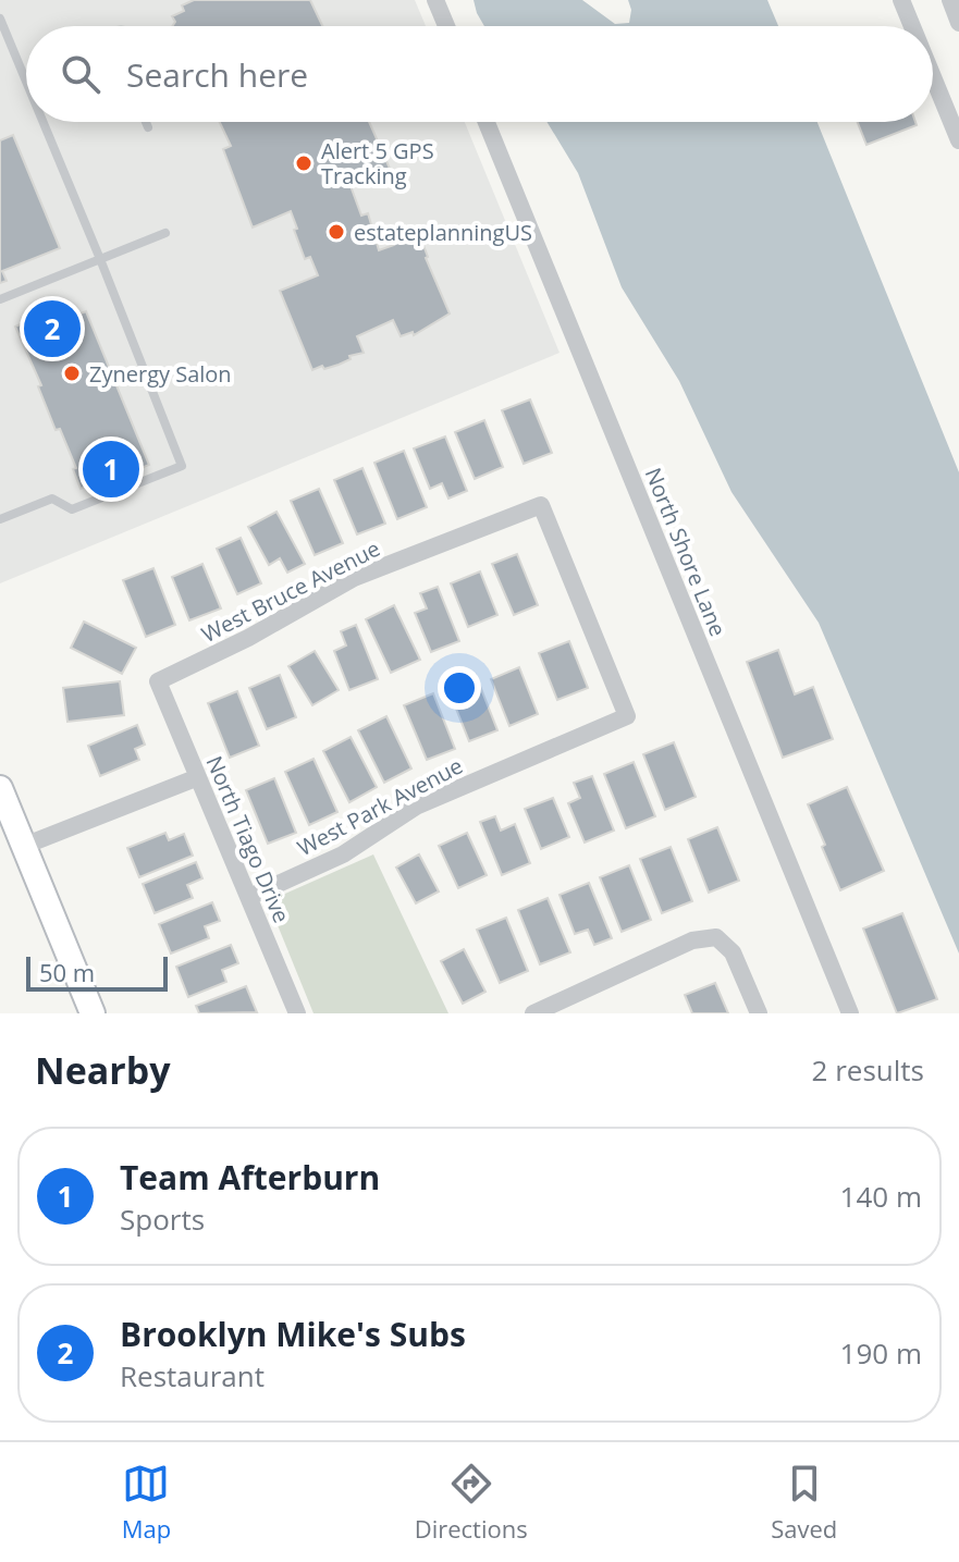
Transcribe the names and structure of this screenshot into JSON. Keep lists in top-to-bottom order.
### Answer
{
  "streets": {
    "street": [
      "North Shore Lane",
      "West Bruce Avenue",
      "West Park Avenue",
      "North Tiago Drive"
    ]
  },
  "crossings": [
    ["West Bruce Avenue", "West Park Avenue"],
    ["West Bruce Avenue", "North Tiago Drive"],
    ["West Park Avenue", "North Tiago Drive"]
  ],
  "places": ["Alert 5 GPS Tracking", "estateplanningUS", "Zynergy Salon"],
  "scale_bar": "50 m",
  "page": {
    "search": "Search here",
    "pins": ["2", "1"],
    "scale": "50 m",
    "heading": ["Nearby", "2 results"],
    "list": [
      {
        "mark": "1",
        "name": "Team Afterburn",
        "note": "Sports",
        "value": "140 m"
      },
      {
        "mark": "2",
        "name": "Brooklyn Mike's Subs",
        "note": "Restaurant",
        "value": "190 m"
      }
    ],
    "nav": ["Map", "Directions", "Saved"]
  }
}
